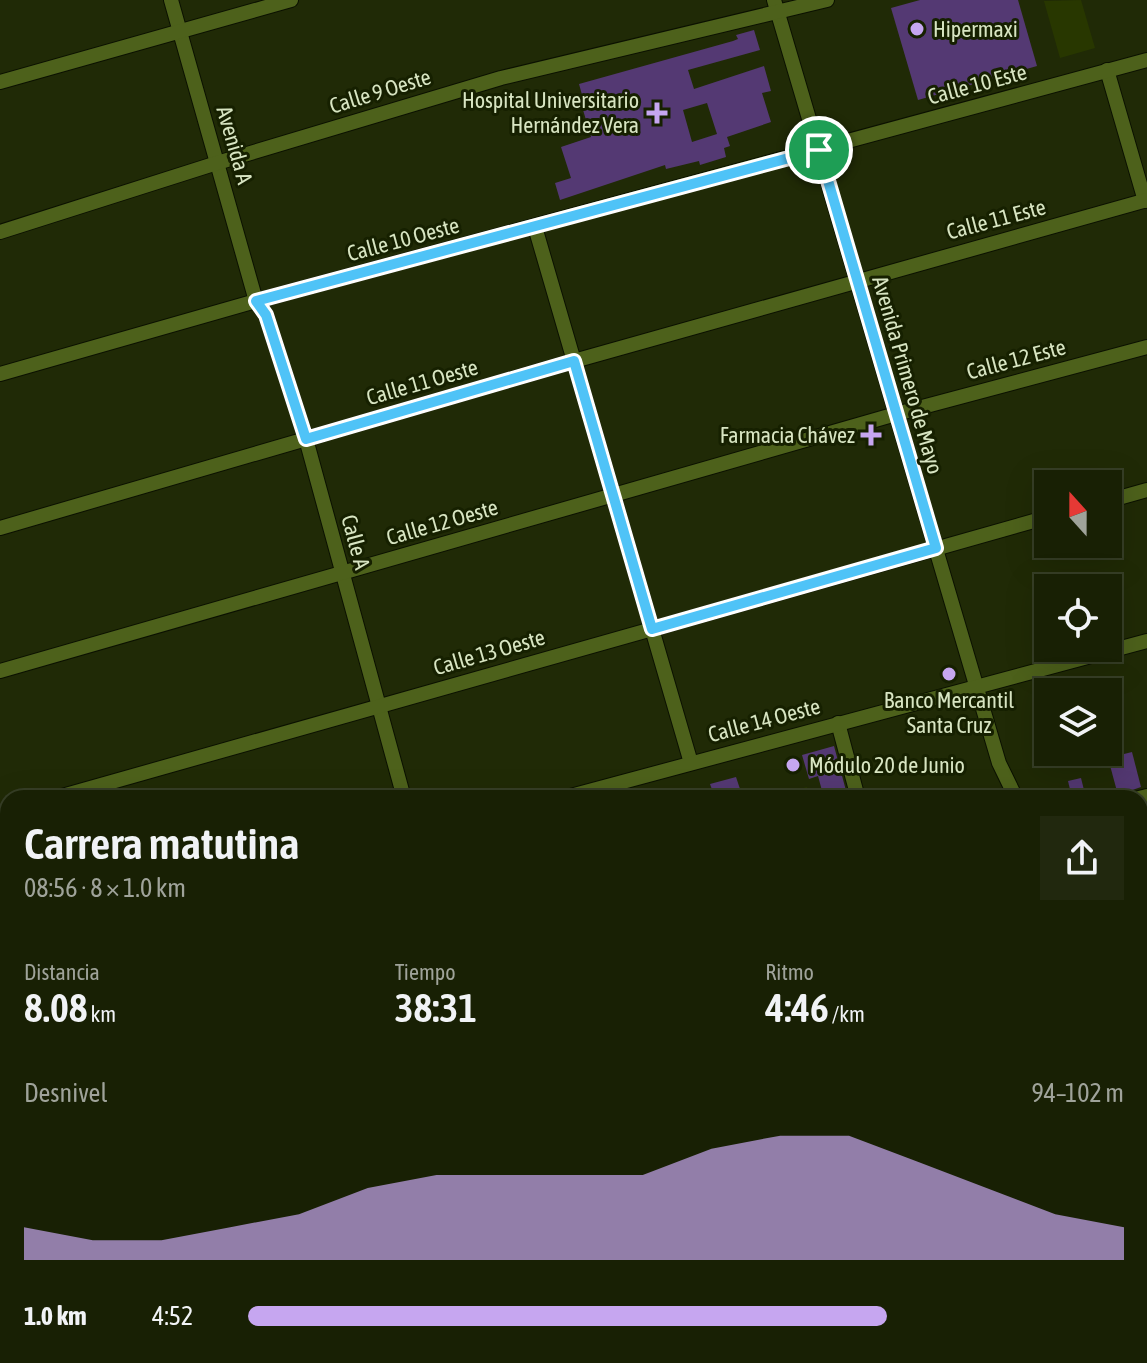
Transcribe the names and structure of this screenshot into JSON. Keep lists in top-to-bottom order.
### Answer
{
  "streets": {
    "street": [
      "Calle 10 Este",
      "Calle 9 Oeste",
      "Avenida A",
      "Calle 11 Este",
      "Calle 10 Oeste",
      "Calle 12 Este",
      "Avenida Primero de Mayo",
      "Calle 11 Oeste",
      "Calle 12 Oeste",
      "Calle A",
      "Calle 13 Oeste",
      "Calle 14 Oeste"
    ]
  },
  "crossings": [
    ["Calle 10 Este", "Calle 10 Oeste"],
    ["Calle 10 Este", "Avenida Primero de Mayo"],
    ["Calle 9 Oeste", "Avenida A"],
    ["Calle 9 Oeste", "Avenida Primero de Mayo"],
    ["Avenida A", "Calle 10 Oeste"],
    ["Avenida A", "Calle A"],
    ["Calle 11 Este", "Avenida Primero de Mayo"],
    ["Calle 11 Este", "Calle 11 Oeste"],
    ["Calle 10 Oeste", "Avenida Primero de Mayo"],
    ["Calle 10 Oeste", "Calle A"],
    ["Calle 12 Este", "Avenida Primero de Mayo"],
    ["Calle 12 Este", "Calle 12 Oeste"],
    ["Avenida Primero de Mayo", "Calle 11 Oeste"],
    ["Avenida Primero de Mayo", "Calle 12 Oeste"],
    ["Avenida Primero de Mayo", "Calle 13 Oeste"],
    ["Avenida Primero de Mayo", "Calle 14 Oeste"],
    ["Calle 11 Oeste", "Calle A"],
    ["Calle 12 Oeste", "Calle A"],
    ["Calle A", "Calle 13 Oeste"]
  ],
  "places": {
    "other": ["Hipermaxi", "Banco Mercantil Santa Cruz", "Módulo 20 de Junio"],
    "health": ["Hospital Universitario Hernández Vera", "Farmacia Chávez"]
  },
  "north": "top",
  "page": {
    "heading": ["Carrera matutina", "08:56 · 8 × 1.0 km"],
    "stats": [
      ["Distancia", "8.08 km"],
      ["Tiempo", "38:31"],
      ["Ritmo", "4:46 /km"]
    ],
    "chart": ["Desnivel", "94–102 m"],
    "list": [
      {
        "name": "1.0 km",
        "note": "4:52"
      }
    ]
  }
}
